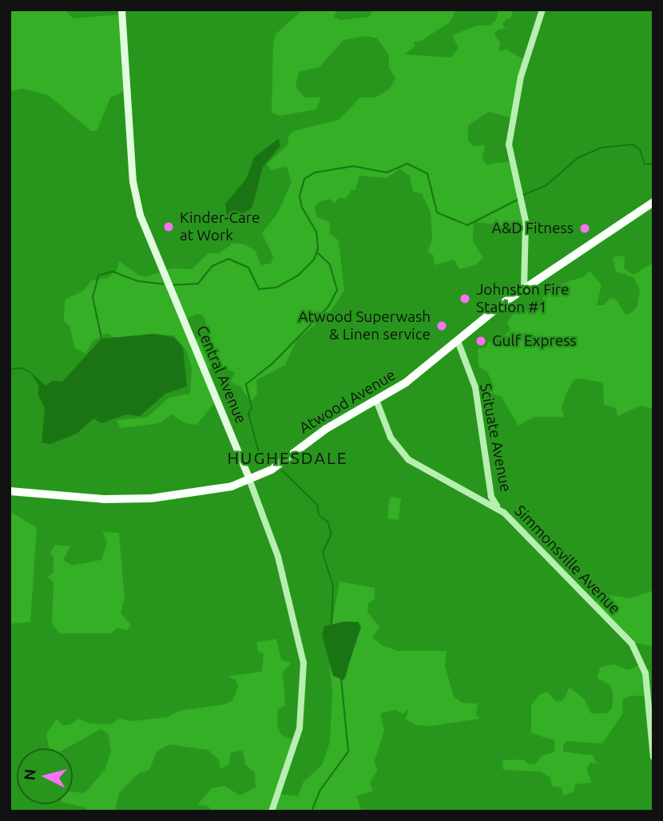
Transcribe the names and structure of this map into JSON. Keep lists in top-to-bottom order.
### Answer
{
  "streets": {
    "main road": ["Central Avenue", "Atwood Avenue"],
    "street": ["Scituate Avenue", "Simmonsville Avenue"]
  },
  "crossings": [
    ["Central Avenue", "Atwood Avenue"],
    ["Atwood Avenue", "Scituate Avenue"],
    ["Atwood Avenue", "Simmonsville Avenue"],
    ["Scituate Avenue", "Simmonsville Avenue"]
  ],
  "districts": ["HUGHESDALE"],
  "places": [
    "Kinder-Care at Work",
    "A&D Fitness",
    "Johnston Fire Station #1",
    "Atwood Superwash & Linen service",
    "Gulf Express"
  ],
  "north": "left"
}
